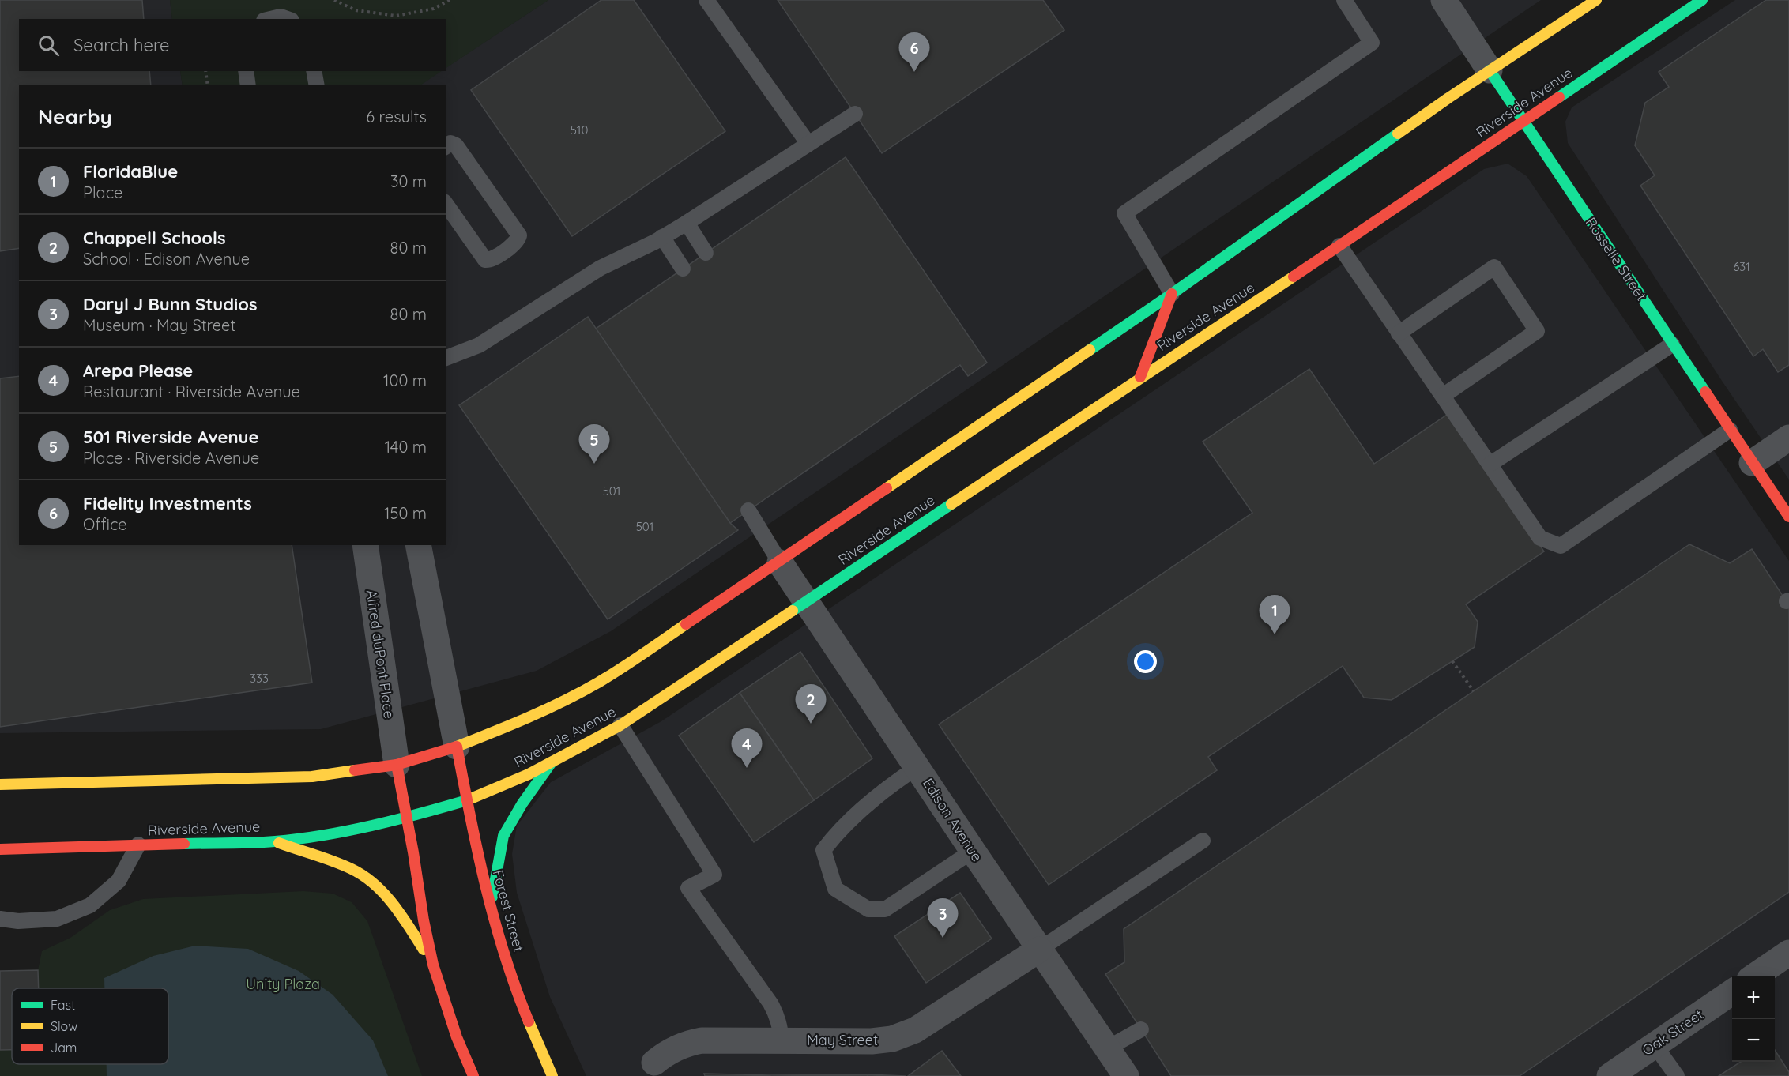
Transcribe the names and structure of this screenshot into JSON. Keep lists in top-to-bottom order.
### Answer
{
  "streets": {
    "main road": ["Riverside Avenue", "Rosselle Street", "Forest Street"],
    "street": [
      "Alfred duPont Place",
      "Edison Avenue",
      "Oak Street",
      "May Street"
    ]
  },
  "crossings": [
    ["Riverside Avenue", "Rosselle Street"],
    ["Riverside Avenue", "Edison Avenue"],
    ["Riverside Avenue", "Forest Street"],
    ["Edison Avenue", "May Street"]
  ],
  "parks": ["Unity Plaza"],
  "house_numbers": [
    "510",
    "631",
    "501",
    "501",
    "333"
  ],
  "legend": ["Fast", "Slow", "Jam"],
  "page": {
    "search": "Search here",
    "pins": [
      "6",
      "5",
      "1",
      "2",
      "4",
      "3"
    ],
    "heading": ["Nearby", "6 results"],
    "list": [
      {
        "mark": "1",
        "name": "FloridaBlue",
        "note": "Place",
        "value": "30 m"
      },
      {
        "mark": "2",
        "name": "Chappell Schools",
        "note": "School · Edison Avenue",
        "value": "80 m"
      },
      {
        "mark": "3",
        "name": "Daryl J Bunn Studios",
        "note": "Museum · May Street",
        "value": "80 m"
      },
      {
        "mark": "4",
        "name": "Arepa Please",
        "note": "Restaurant · Riverside Avenue",
        "value": "100 m"
      },
      {
        "mark": "5",
        "name": "501 Riverside Avenue",
        "note": "Place · Riverside Avenue",
        "value": "140 m"
      },
      {
        "mark": "6",
        "name": "Fidelity Investments",
        "note": "Office",
        "value": "150 m"
      }
    ],
    "map_buttons": ["+", "−"]
  }
}
